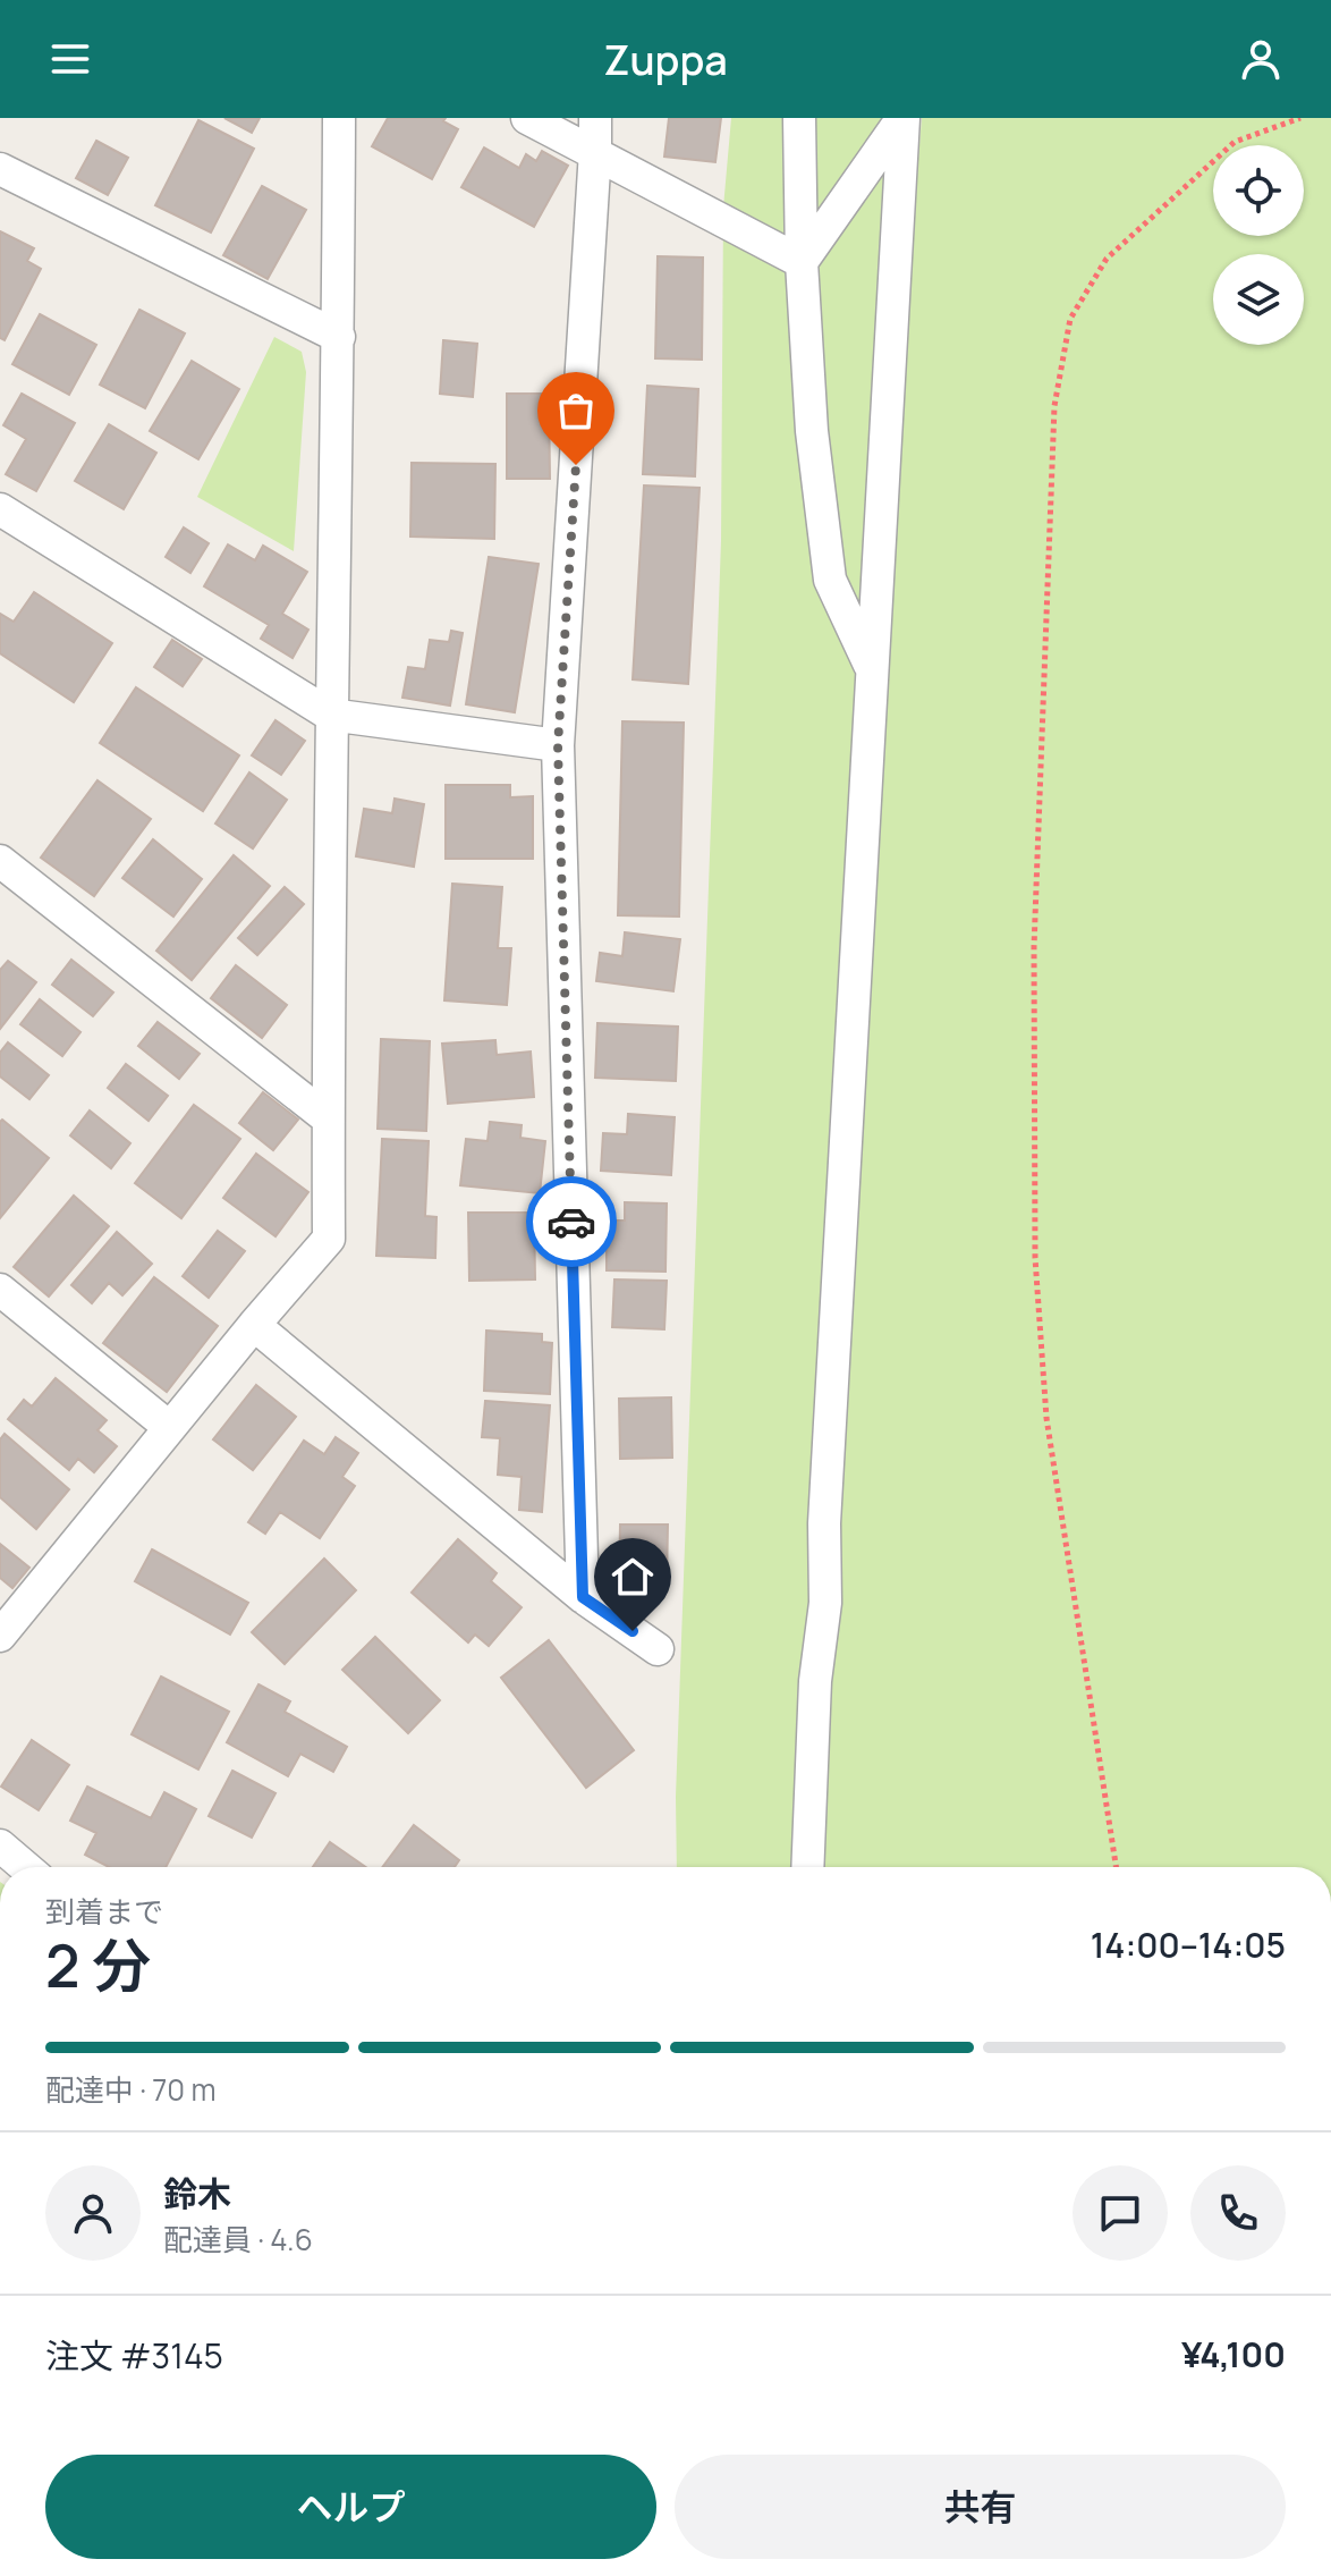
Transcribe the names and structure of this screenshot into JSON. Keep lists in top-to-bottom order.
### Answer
{
  "page": {
    "header": "Zuppa",
    "heading": ["2 分", "到着まで", "14:00–14:05"],
    "panel": [
      "鈴木",
      "配達員 · 4.6",
      "注文 #3145",
      "¥4,100"
    ],
    "bar": "配達中 · 70 m",
    "buttons": ["ヘルプ", "共有"]
  }
}
